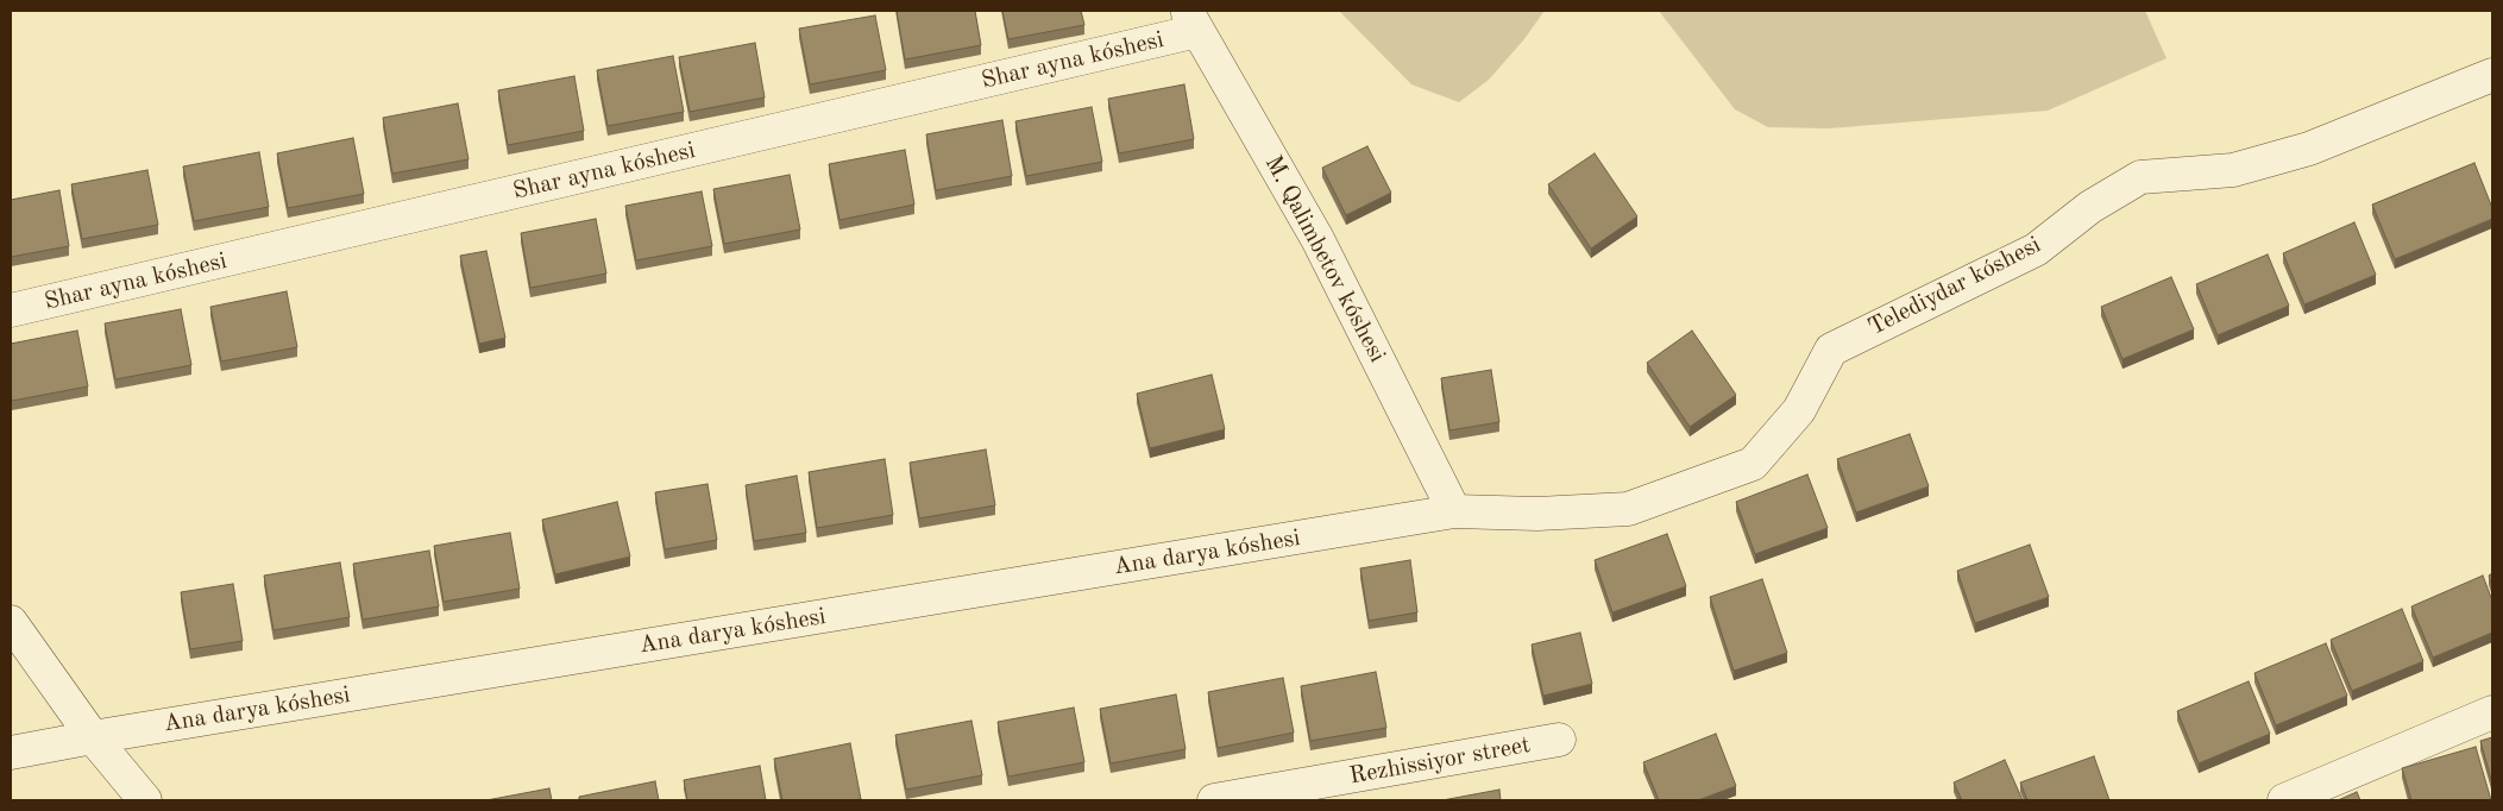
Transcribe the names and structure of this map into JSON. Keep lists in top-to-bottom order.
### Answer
{
  "streets": {
    "street": [
      "Shar ayna kóshesi",
      "M. Qalimbetov kóshesi",
      "Telediydar kóshesi",
      "Ana darya kóshesi",
      "Rezhissiyor street"
    ]
  },
  "crossings": [
    ["Shar ayna kóshesi", "M. Qalimbetov kóshesi"],
    ["M. Qalimbetov kóshesi", "Telediydar kóshesi"],
    ["M. Qalimbetov kóshesi", "Ana darya kóshesi"],
    ["Telediydar kóshesi", "Ana darya kóshesi"]
  ]
}
